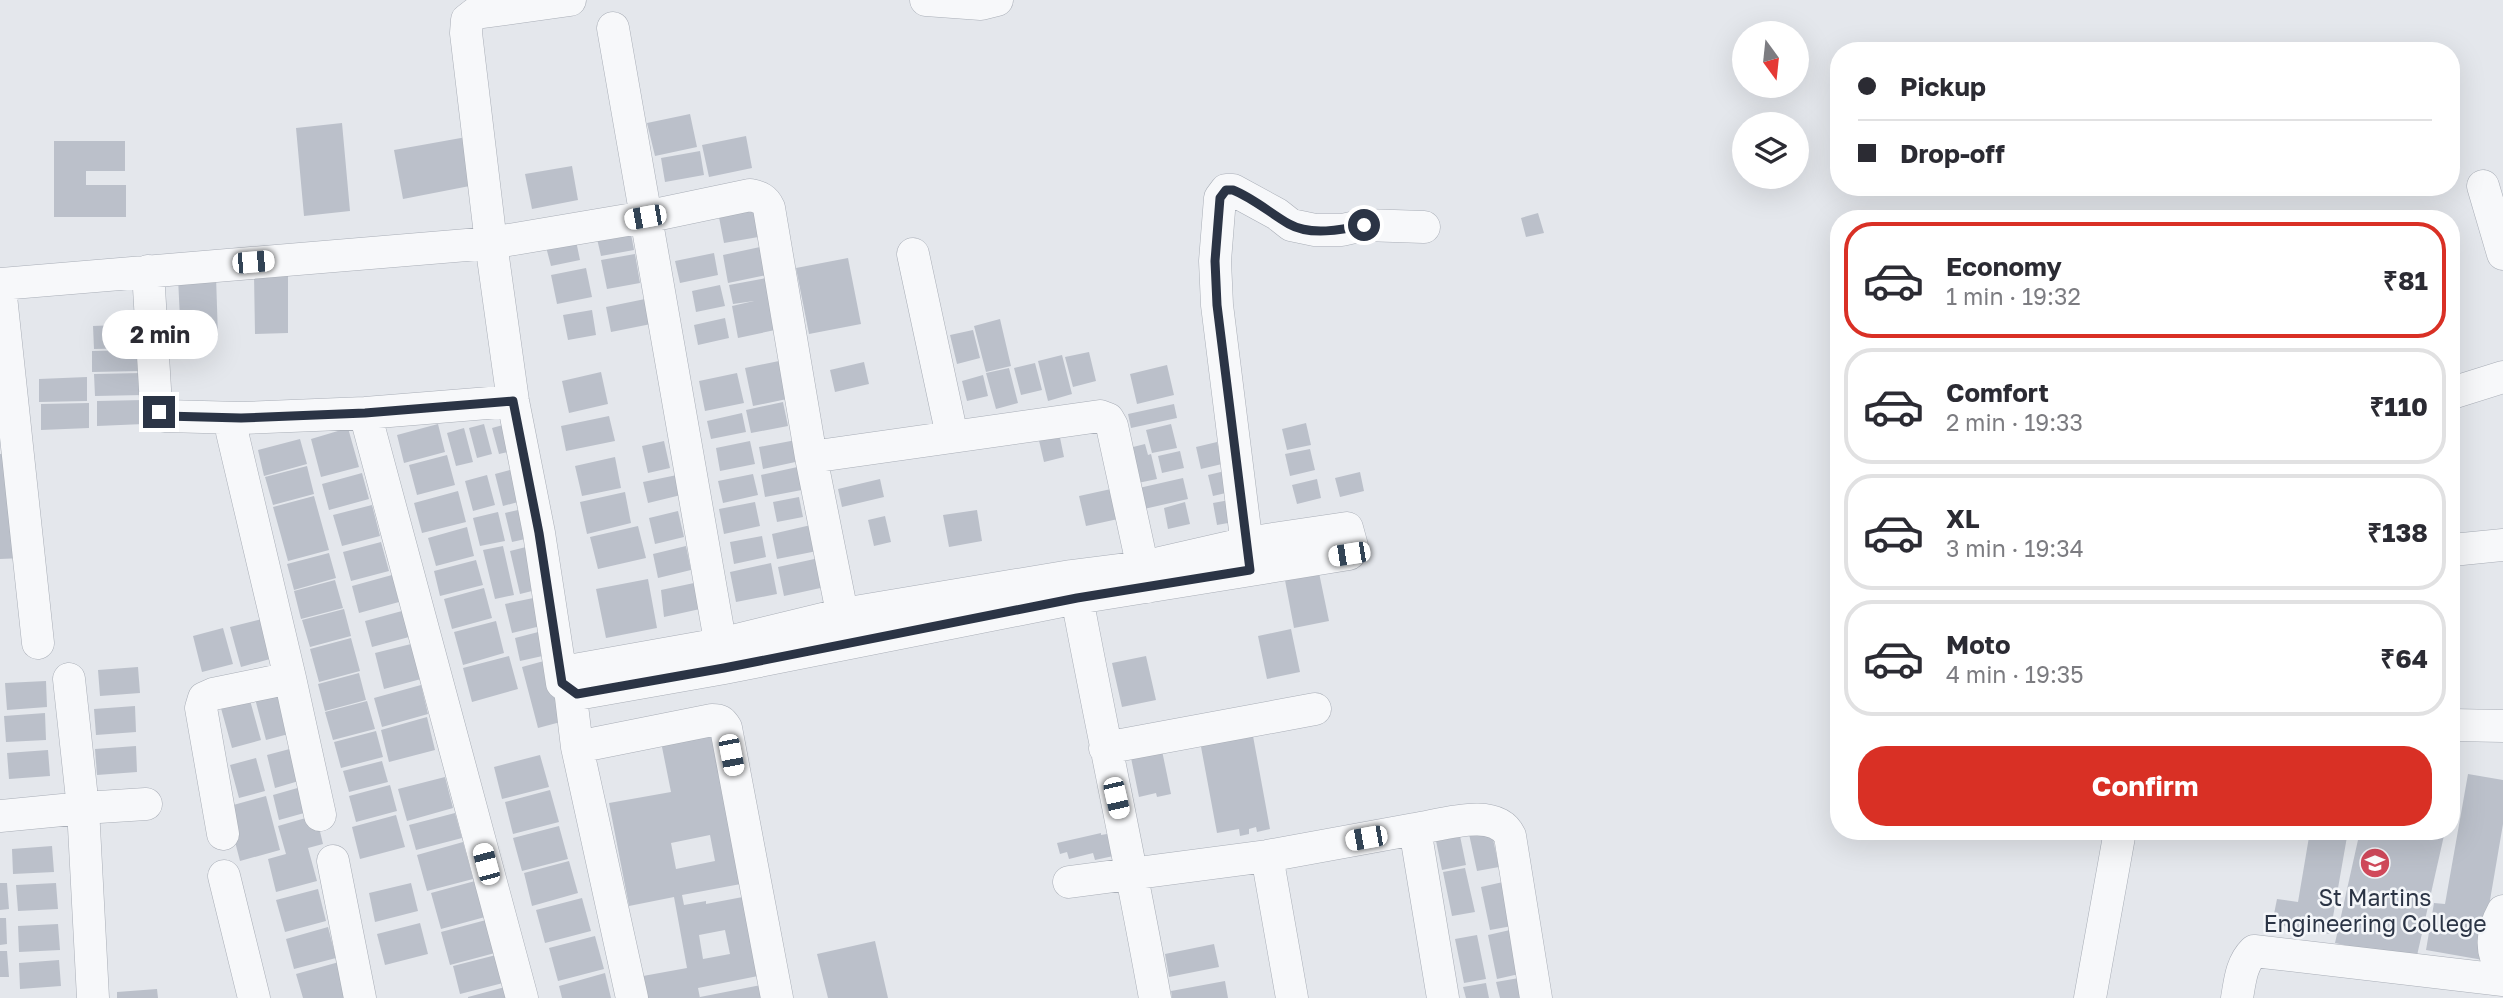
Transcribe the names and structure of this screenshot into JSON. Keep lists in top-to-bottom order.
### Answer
{
  "places": {
    "school or university": ["St Martins Engineering College"]
  },
  "north": "bottom",
  "page": {
    "banner": ["Pickup", "Drop-off"],
    "list": [
      {
        "name": "Economy",
        "note": "1 min · 19:32",
        "value": "₹81"
      },
      {
        "name": "Comfort",
        "note": "2 min · 19:33",
        "value": "₹110"
      },
      {
        "name": "XL",
        "note": "3 min · 19:34",
        "value": "₹138"
      },
      {
        "name": "Moto",
        "note": "4 min · 19:35",
        "value": "₹64"
      }
    ],
    "bubble": "2 min",
    "buttons": "Confirm"
  }
}
